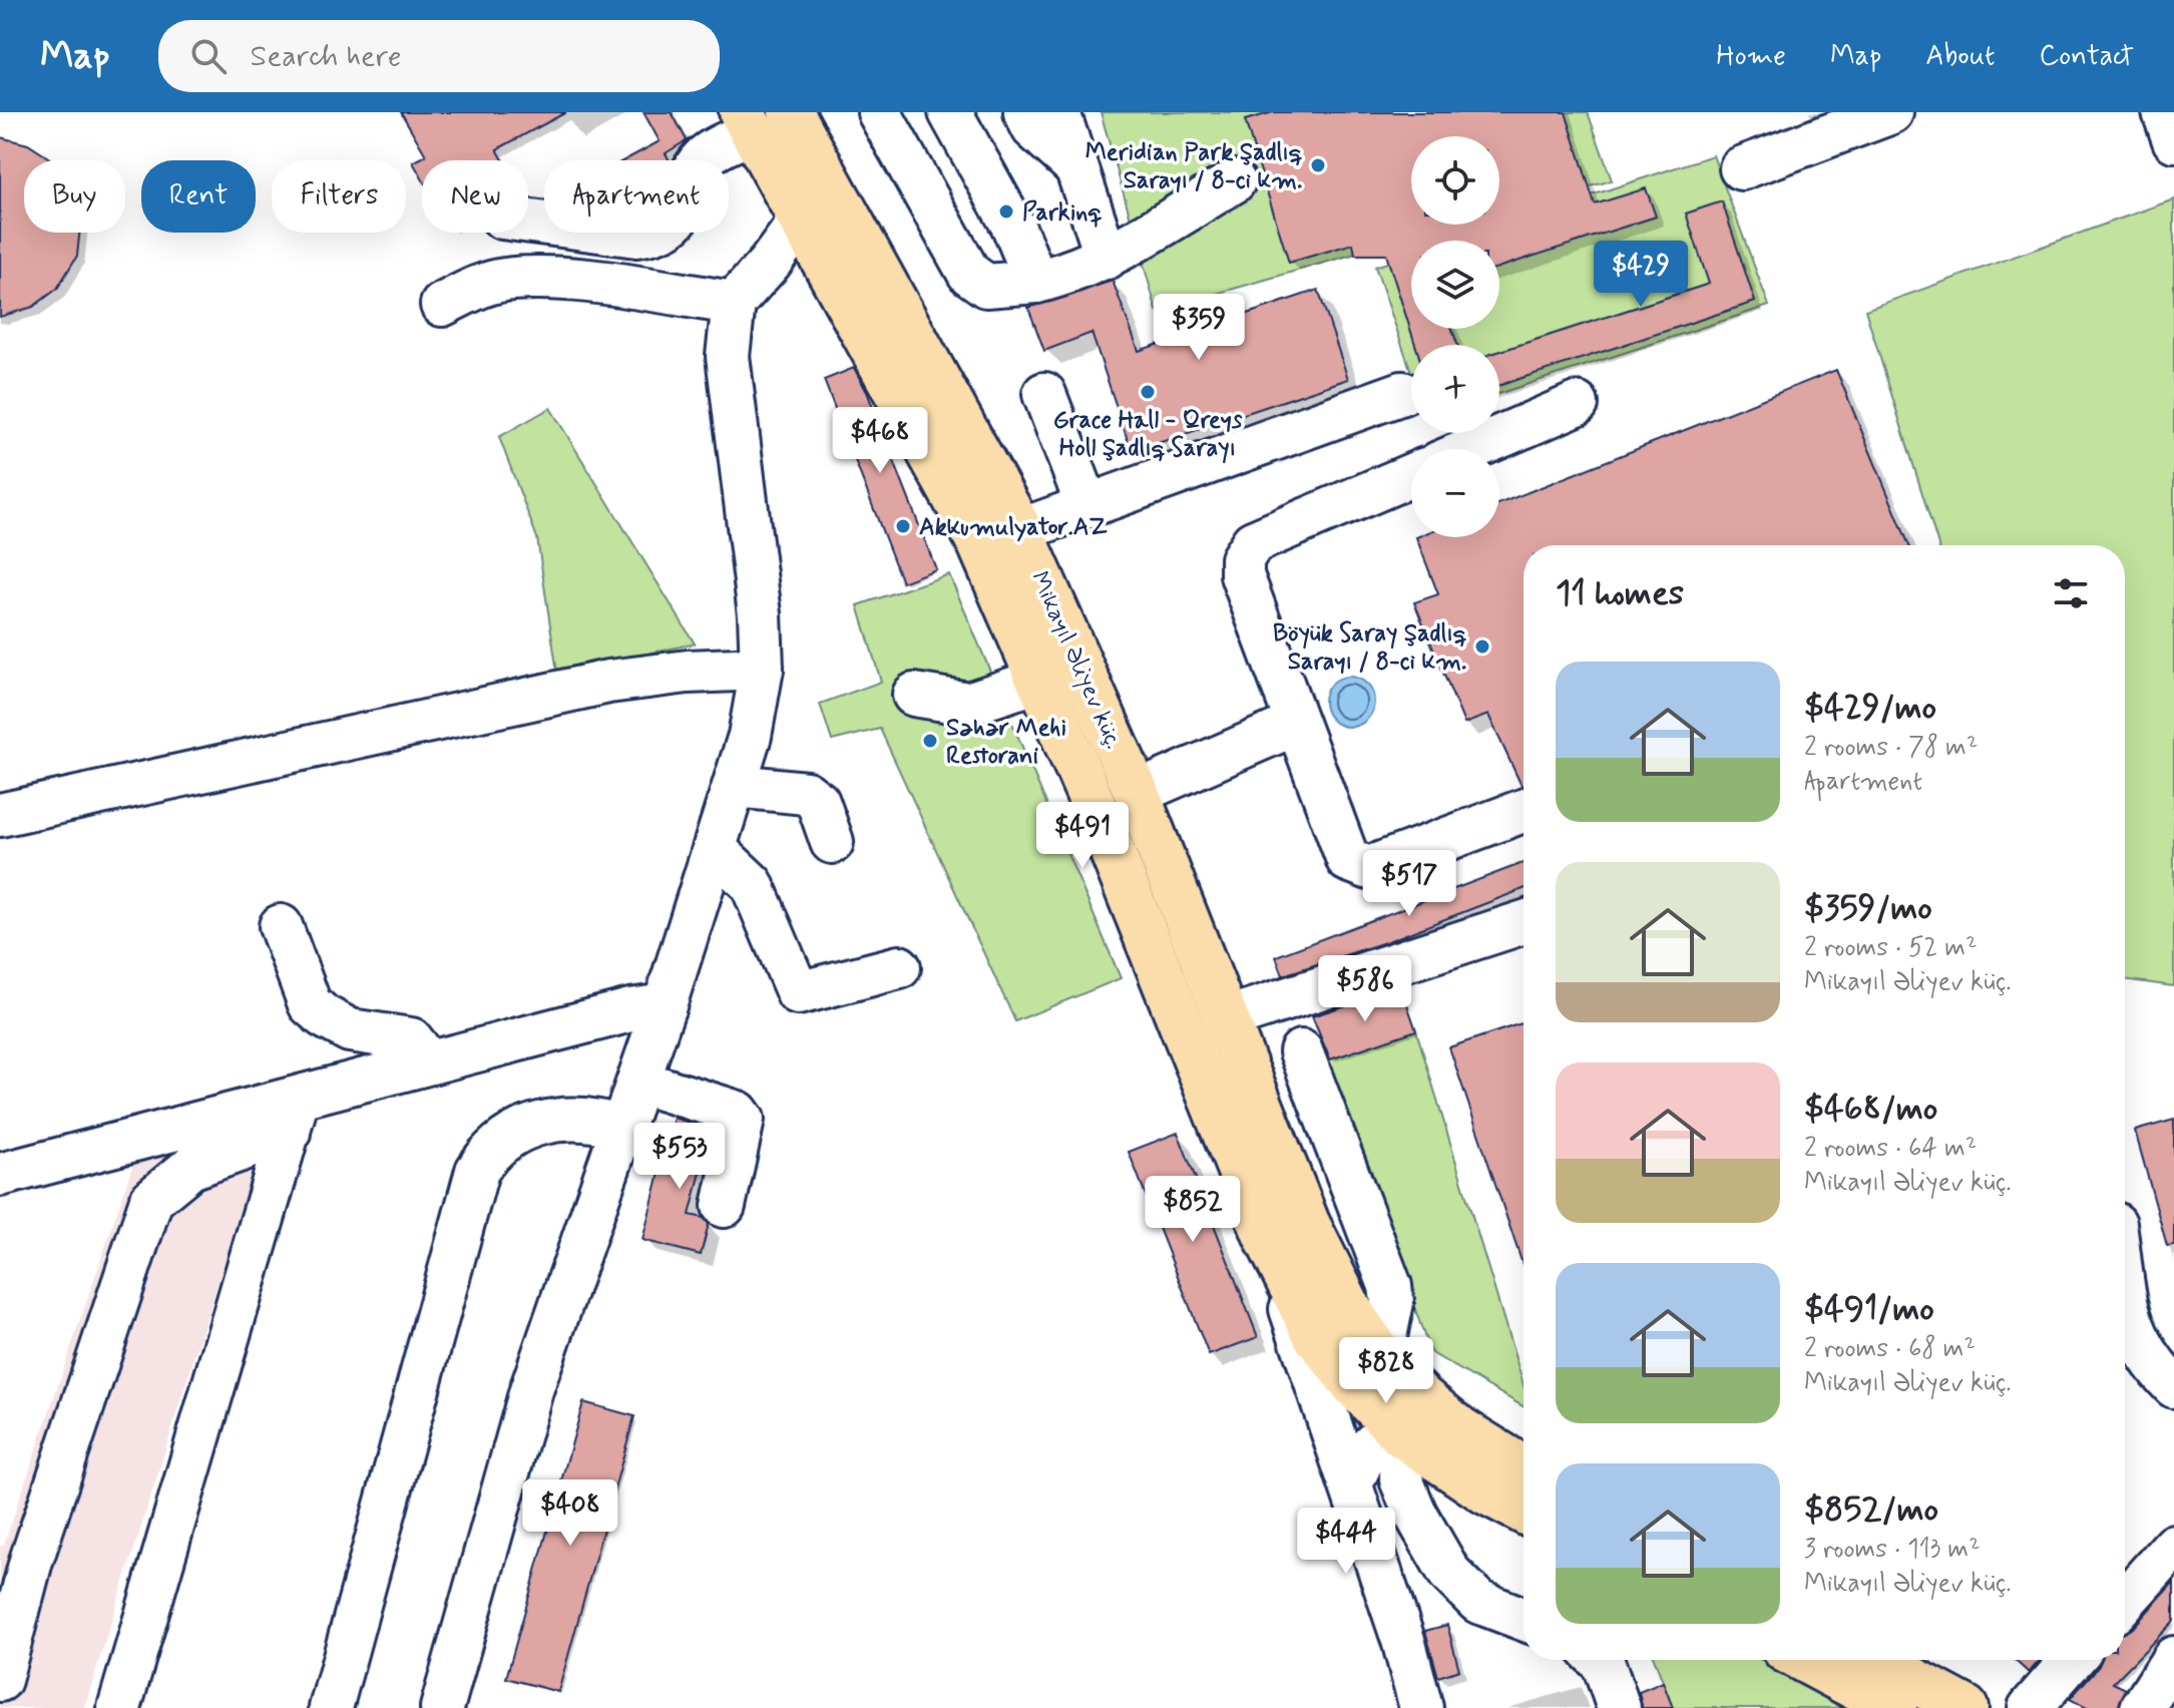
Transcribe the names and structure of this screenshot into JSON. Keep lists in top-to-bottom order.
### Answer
{
  "streets": {
    "main road": ["Mikayıl Əliyev küç."]
  },
  "places": [
    "Meridian Park Şadlıq Sarayı / 8-ci km.",
    "Parkinq",
    "Grace Hall - Qreys Holl Şadlıq Sarayı",
    "Akkumulyator.AZ",
    "Böyük Saray Şadlıq Sarayı / 8-ci km.",
    "Səhər Mehi Restorani"
  ],
  "page": {
    "header": "Map",
    "search": "Search here",
    "nav": [
      "Home",
      "Map",
      "About",
      "Contact"
    ],
    "map_buttons": ["+", "−"],
    "chip": [
      "Buy",
      "Rent",
      "Filters",
      "New",
      "Apartment"
    ],
    "price": [
      "$429",
      "$359",
      "$468",
      "$491",
      "$517",
      "$586",
      "$553",
      "$852",
      "$828",
      "$408",
      "$444"
    ],
    "heading": "11 homes",
    "list": [
      {
        "name": "$429/mo",
        "note": "2 rooms · 78 m² · Apartment"
      },
      {
        "name": "$359/mo",
        "note": "2 rooms · 52 m² · Mikayıl Əliyev küç."
      },
      {
        "name": "$468/mo",
        "note": "2 rooms · 64 m² · Mikayıl Əliyev küç."
      },
      {
        "name": "$491/mo",
        "note": "2 rooms · 68 m² · Mikayıl Əliyev küç."
      },
      {
        "name": "$852/mo",
        "note": "3 rooms · 113 m² · Mikayıl Əliyev küç."
      }
    ]
  }
}
